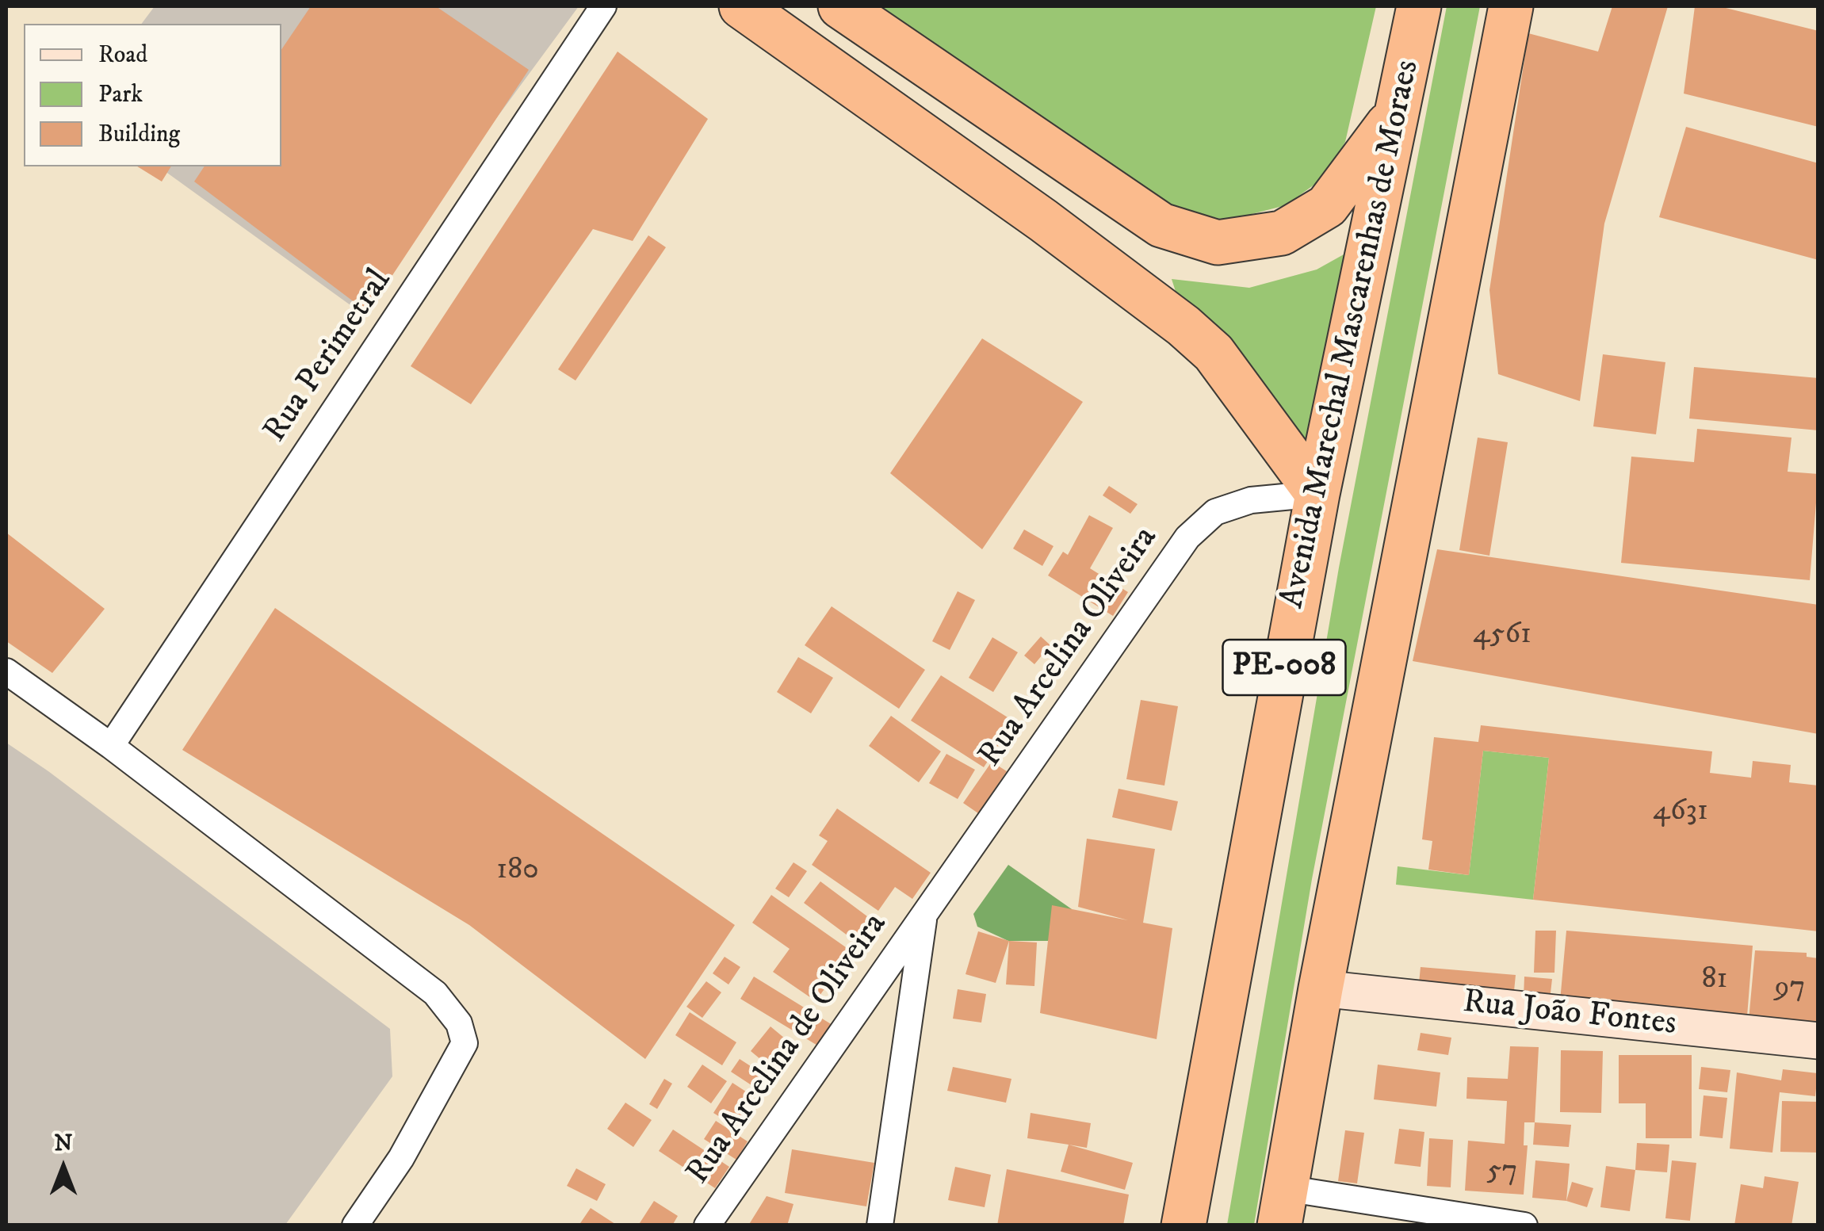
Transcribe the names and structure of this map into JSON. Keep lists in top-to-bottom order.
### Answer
{
  "streets": {
    "highway": ["Avenida Marechal Mascarenhas de Moraes", "PE-008"],
    "street": [
      "Rua Perimetral",
      "Rua Arcelina Oliveira",
      "Rua João Fontes",
      "Rua Arcelina de Oliveira"
    ]
  },
  "crossings": [
    ["Avenida Marechal Mascarenhas de Moraes", "Rua Arcelina Oliveira"],
    ["Rua Arcelina Oliveira", "Rua Arcelina de Oliveira"],
    ["PE-008", "Rua João Fontes"]
  ],
  "house_numbers": [
    "4561",
    "4631",
    "180",
    "81",
    "97",
    "57"
  ],
  "legend": ["Road", "Park", "Building"],
  "north": "top"
}
